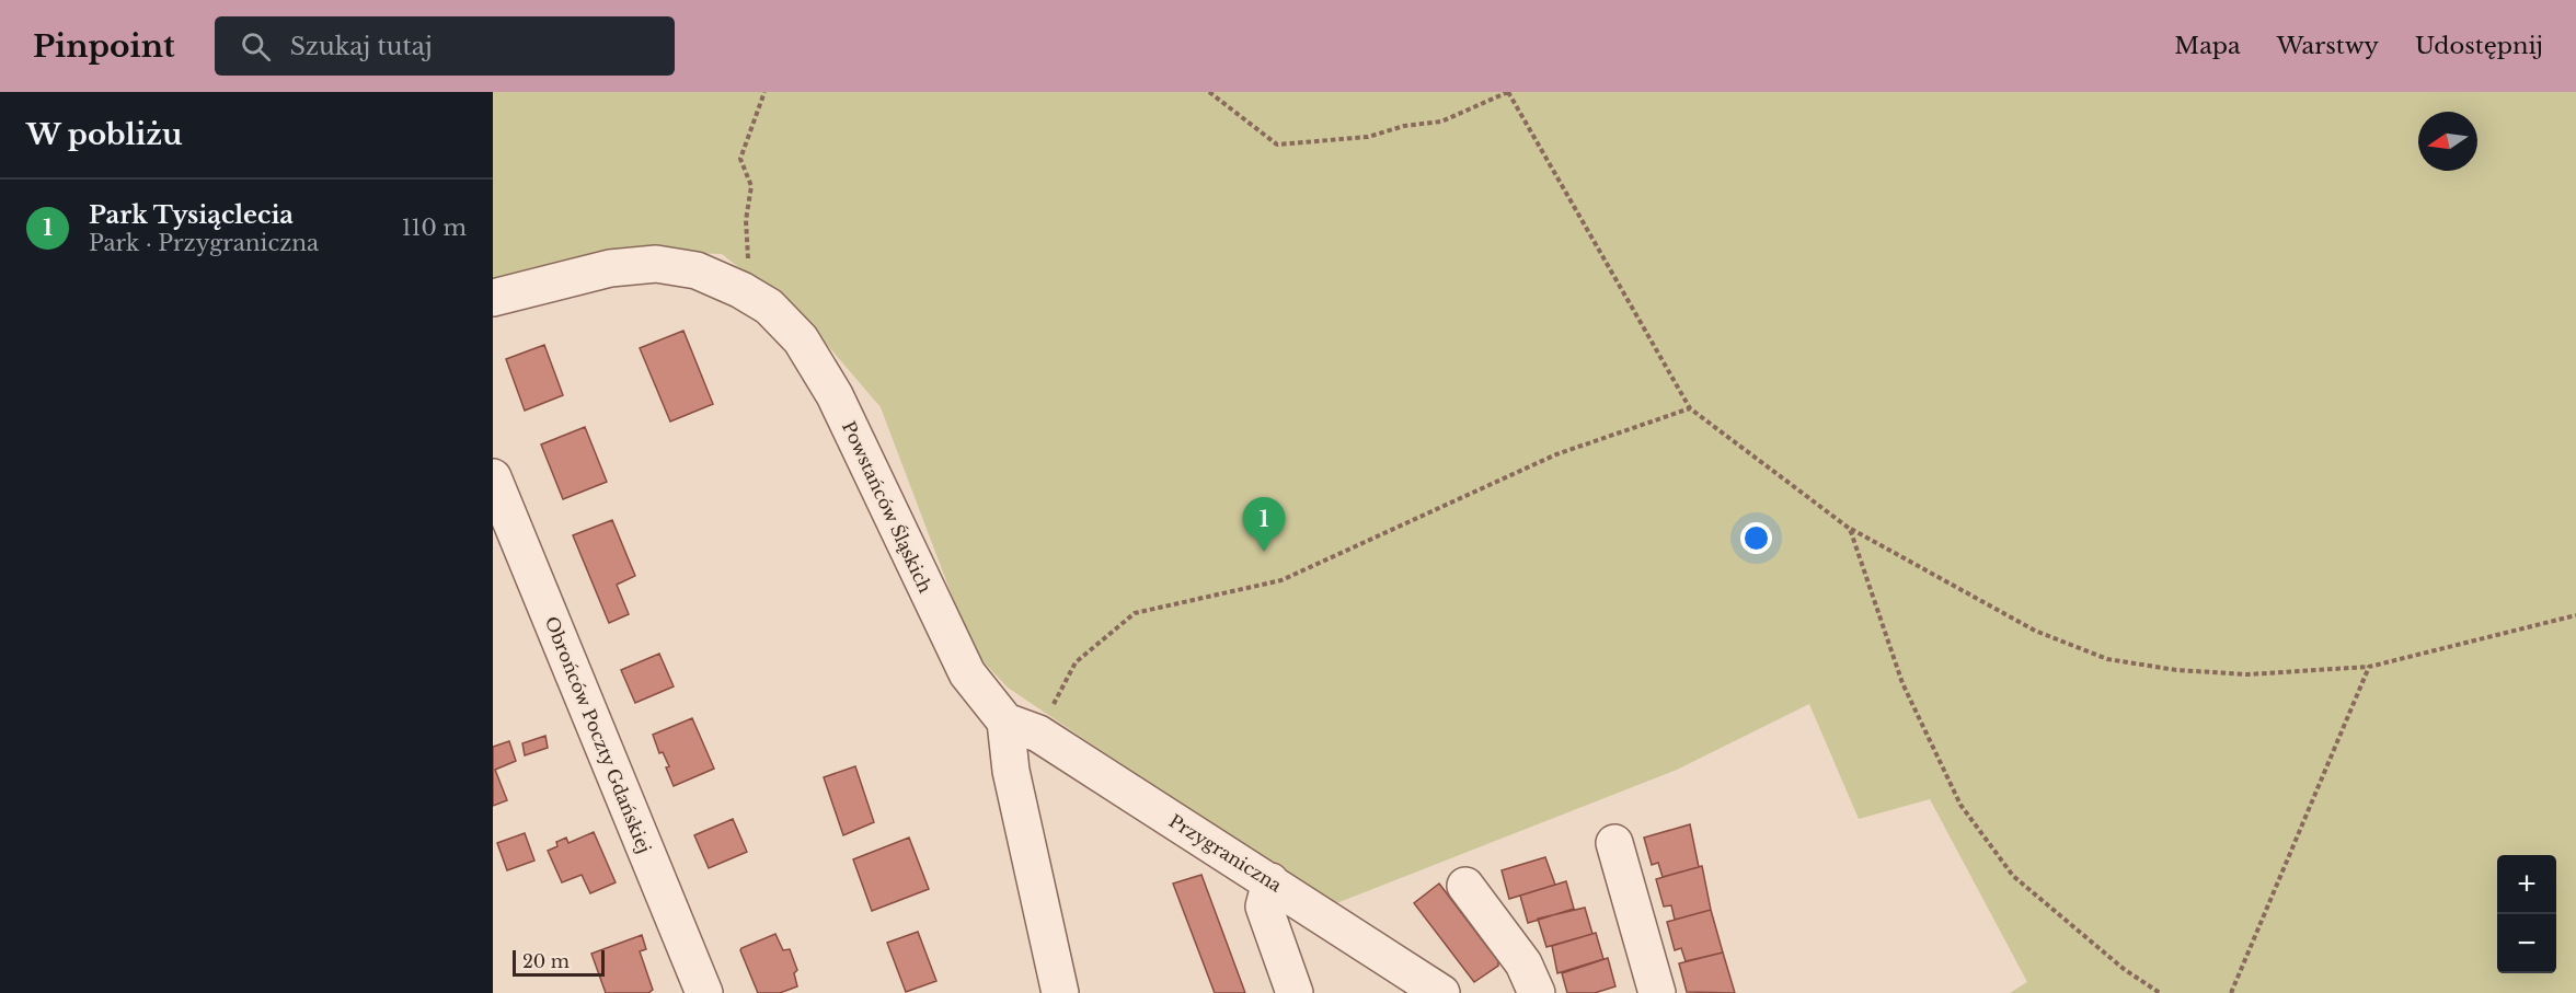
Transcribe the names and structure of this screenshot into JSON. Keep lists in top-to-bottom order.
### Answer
{
  "streets": {
    "street": ["Powstańców Śląskich", "Obrońców Poczty Gdańskiej", "Przygraniczna"]
  },
  "crossings": [
    ["Powstańców Śląskich", "Przygraniczna"]
  ],
  "scale_bar": "20 m",
  "north": "left",
  "page": {
    "header": "Pinpoint",
    "search": "Szukaj tutaj",
    "nav": ["Mapa", "Warstwy", "Udostępnij"],
    "heading": "W pobliżu",
    "list": [
      {
        "mark": "1",
        "name": "Park Tysiąclecia",
        "note": "Park · Przygraniczna",
        "value": "110 m"
      }
    ],
    "pins": "1",
    "map_buttons": ["+", "−"],
    "scale": "20 m"
  }
}
